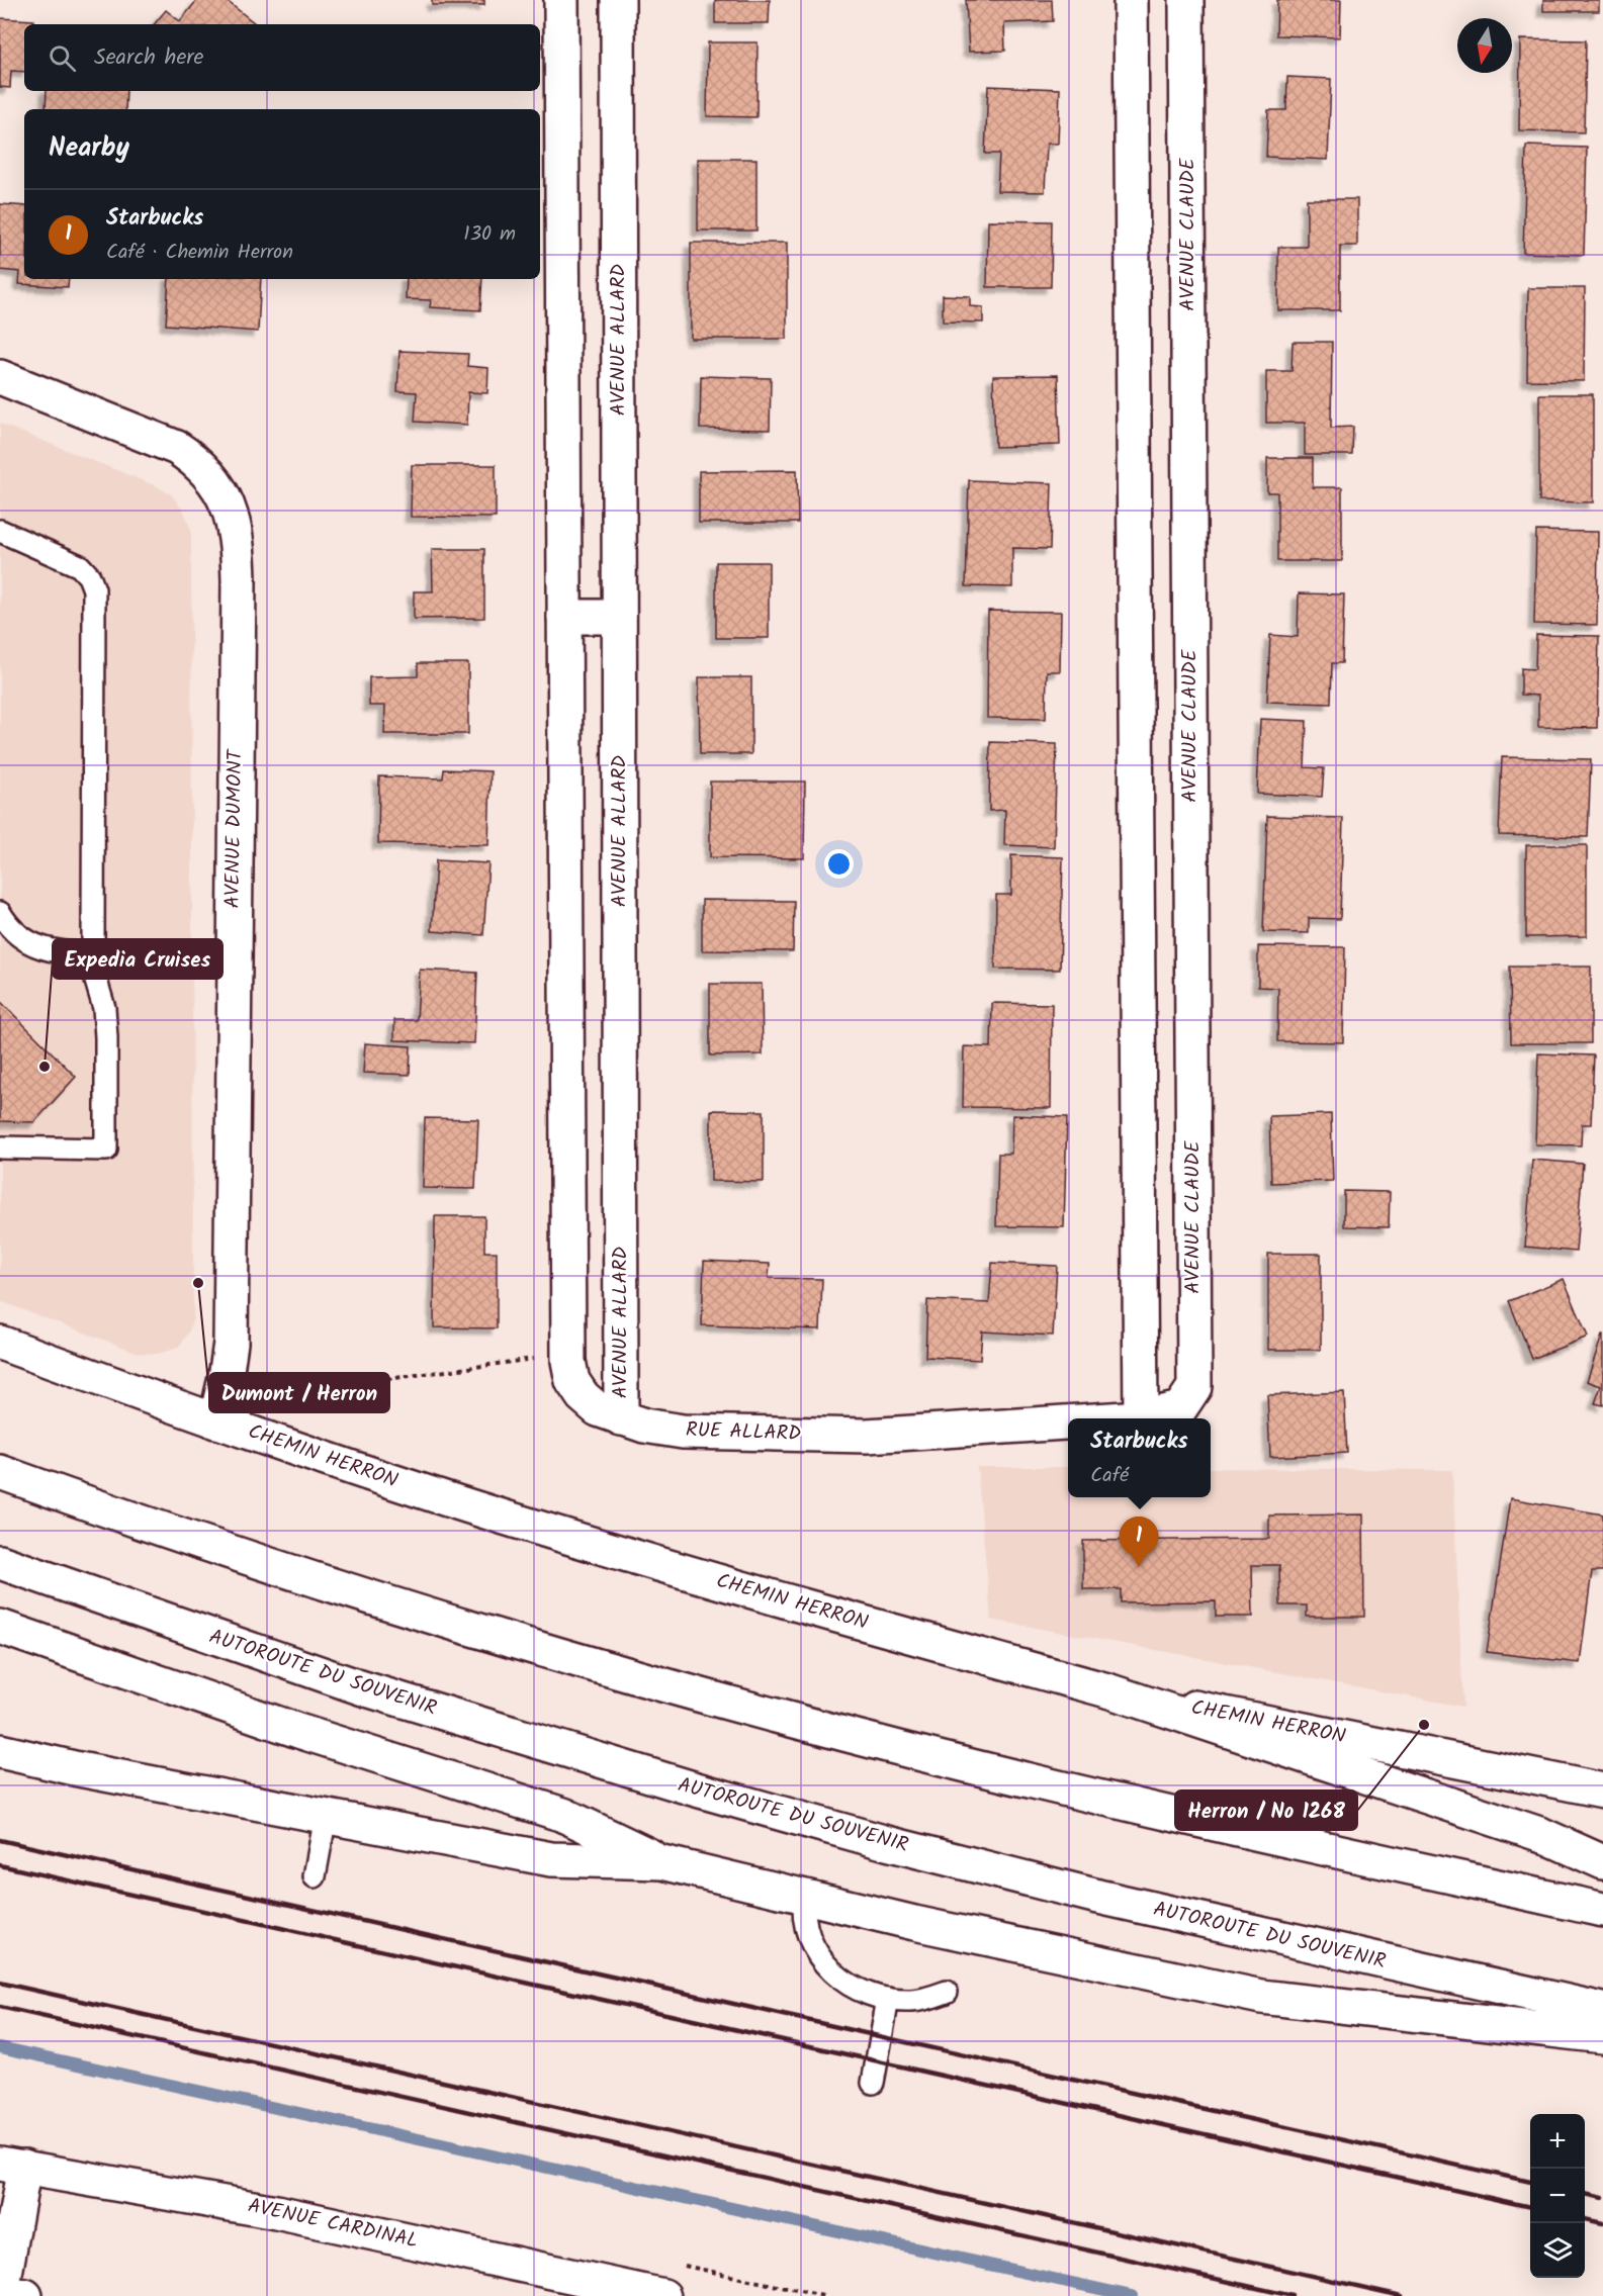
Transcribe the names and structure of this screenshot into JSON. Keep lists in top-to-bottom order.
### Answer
{
  "streets": {
    "main road": [
      "AVENUE CLAUDE",
      "AVENUE ALLARD",
      "AVENUE DUMONT",
      "RUE ALLARD",
      "CHEMIN HERRON",
      "AUTOROUTE DU SOUVENIR",
      "AVENUE CARDINAL"
    ]
  },
  "crossings": [
    ["AVENUE CLAUDE", "RUE ALLARD"],
    ["AVENUE ALLARD", "RUE ALLARD"],
    ["AVENUE DUMONT", "CHEMIN HERRON"]
  ],
  "places": ["Expedia Cruises", "Dumont / Herron", "Herron / No 1268"],
  "north": "bottom",
  "page": {
    "search": "Search here",
    "heading": "Nearby",
    "list": [
      {
        "mark": "1",
        "name": "Starbucks",
        "note": "Café · Chemin Herron",
        "value": "130 m"
      }
    ],
    "popup": ["Starbucks", "Café"],
    "pins": "1",
    "map_buttons": ["+", "−"]
  }
}
